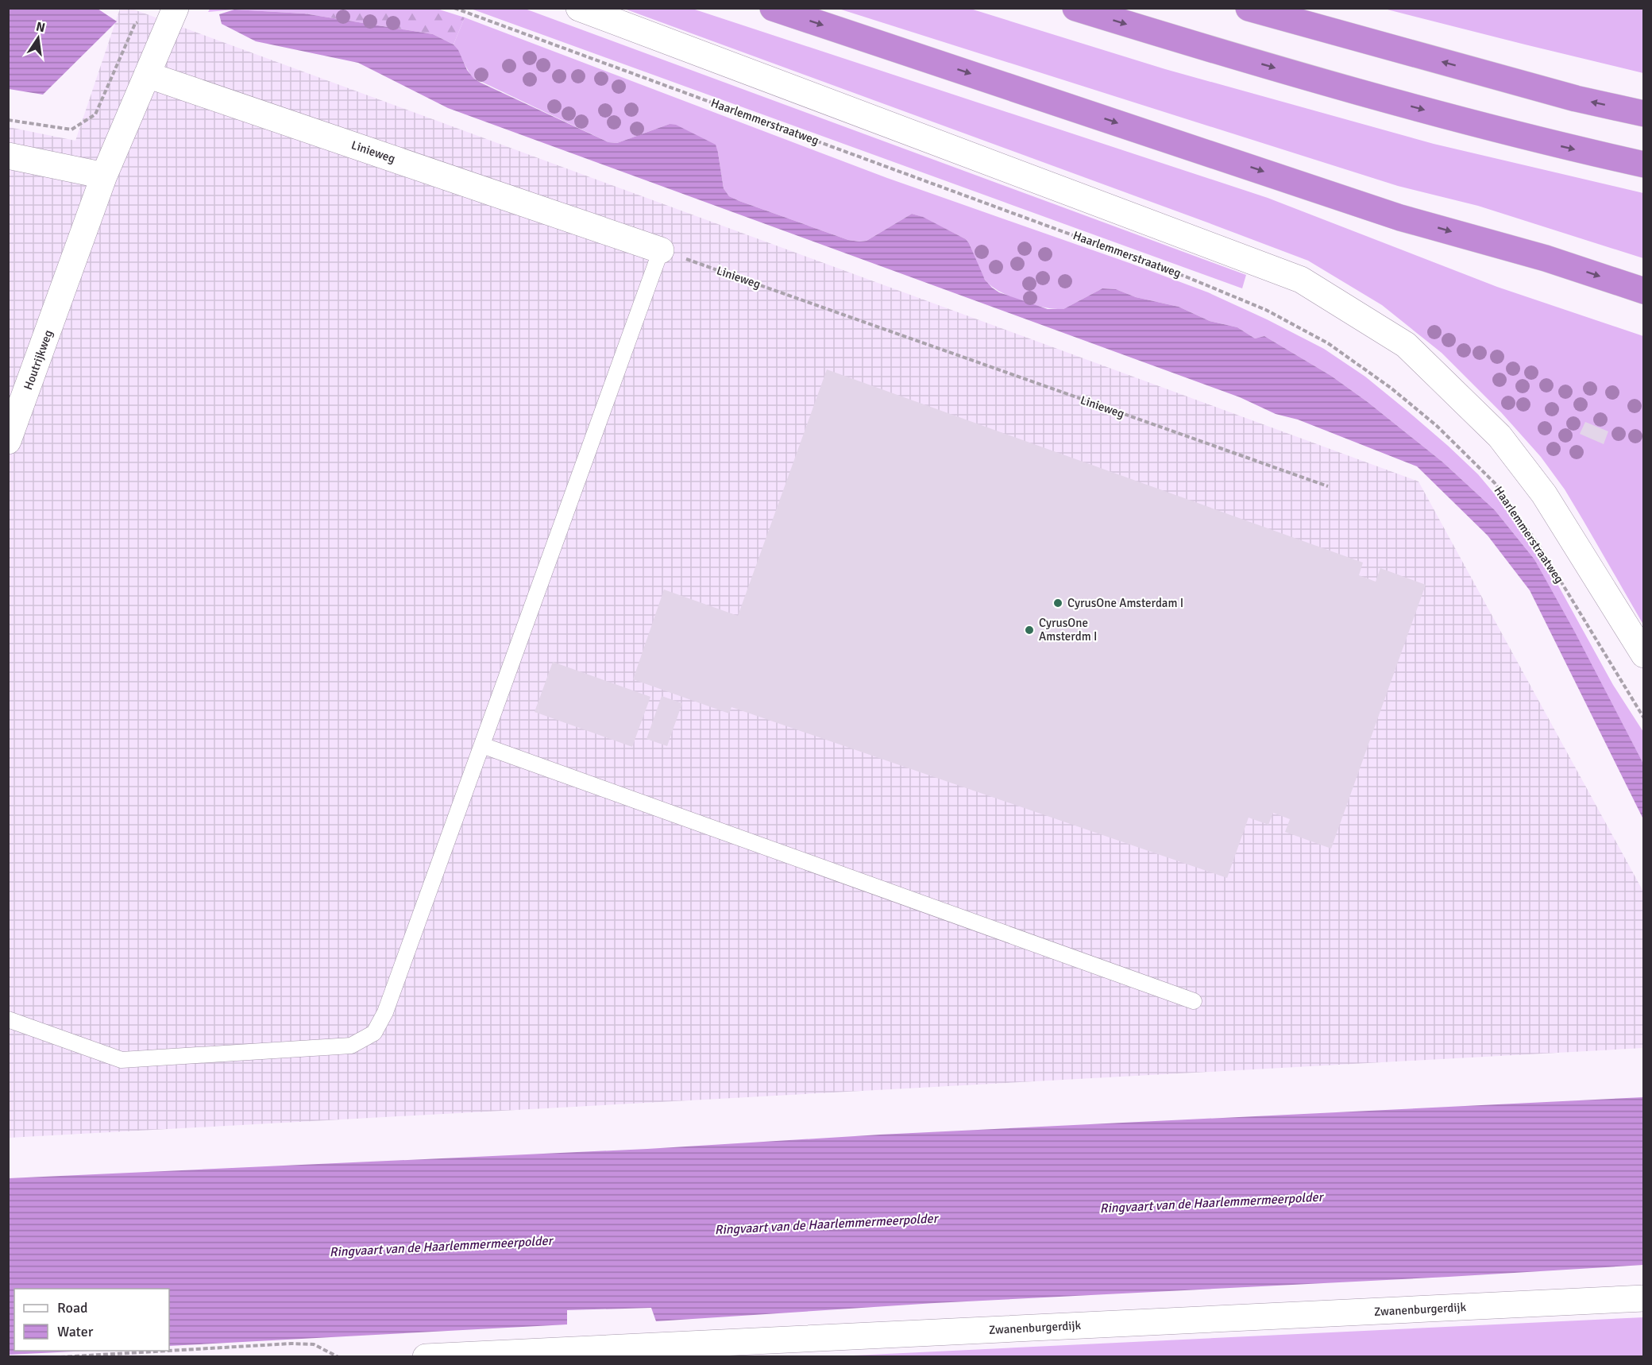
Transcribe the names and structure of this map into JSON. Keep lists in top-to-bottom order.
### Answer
{
  "streets": {
    "street": ["Linieweg", "Houtrijkweg", "Zwanenburgerdijk"],
    "path": ["Haarlemmerstraatweg"]
  },
  "water": ["Ringvaart van de Haarlemmermeerpolder"],
  "places": ["CyrusOne Amsterdam I", "CyrusOne Amsterdm I"],
  "legend": ["Road", "Water"],
  "north": "top"
}
